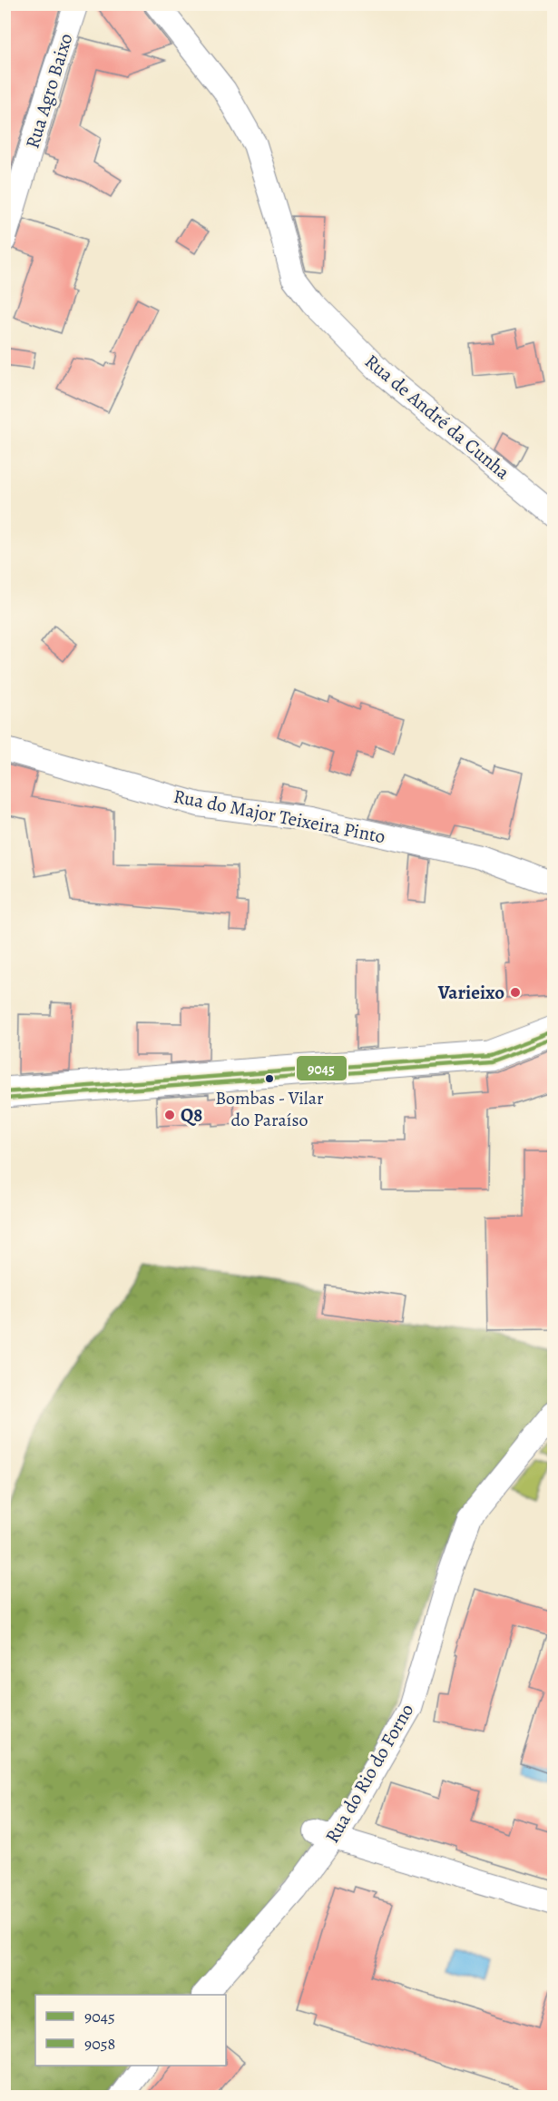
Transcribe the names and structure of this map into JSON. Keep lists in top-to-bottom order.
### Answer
{
  "streets": {
    "street": [
      "Rua Agro Baixo",
      "Rua de André da Cunha",
      "Rua do Major Teixeira Pinto",
      "Rua do Rio do Forno"
    ]
  },
  "places": ["Varieixo", "Bombas - Vilar do Paraíso", "Q8"],
  "lines": ["transit line 9045", "transit line 9058"],
  "legend": ["9045", "9058"]
}
